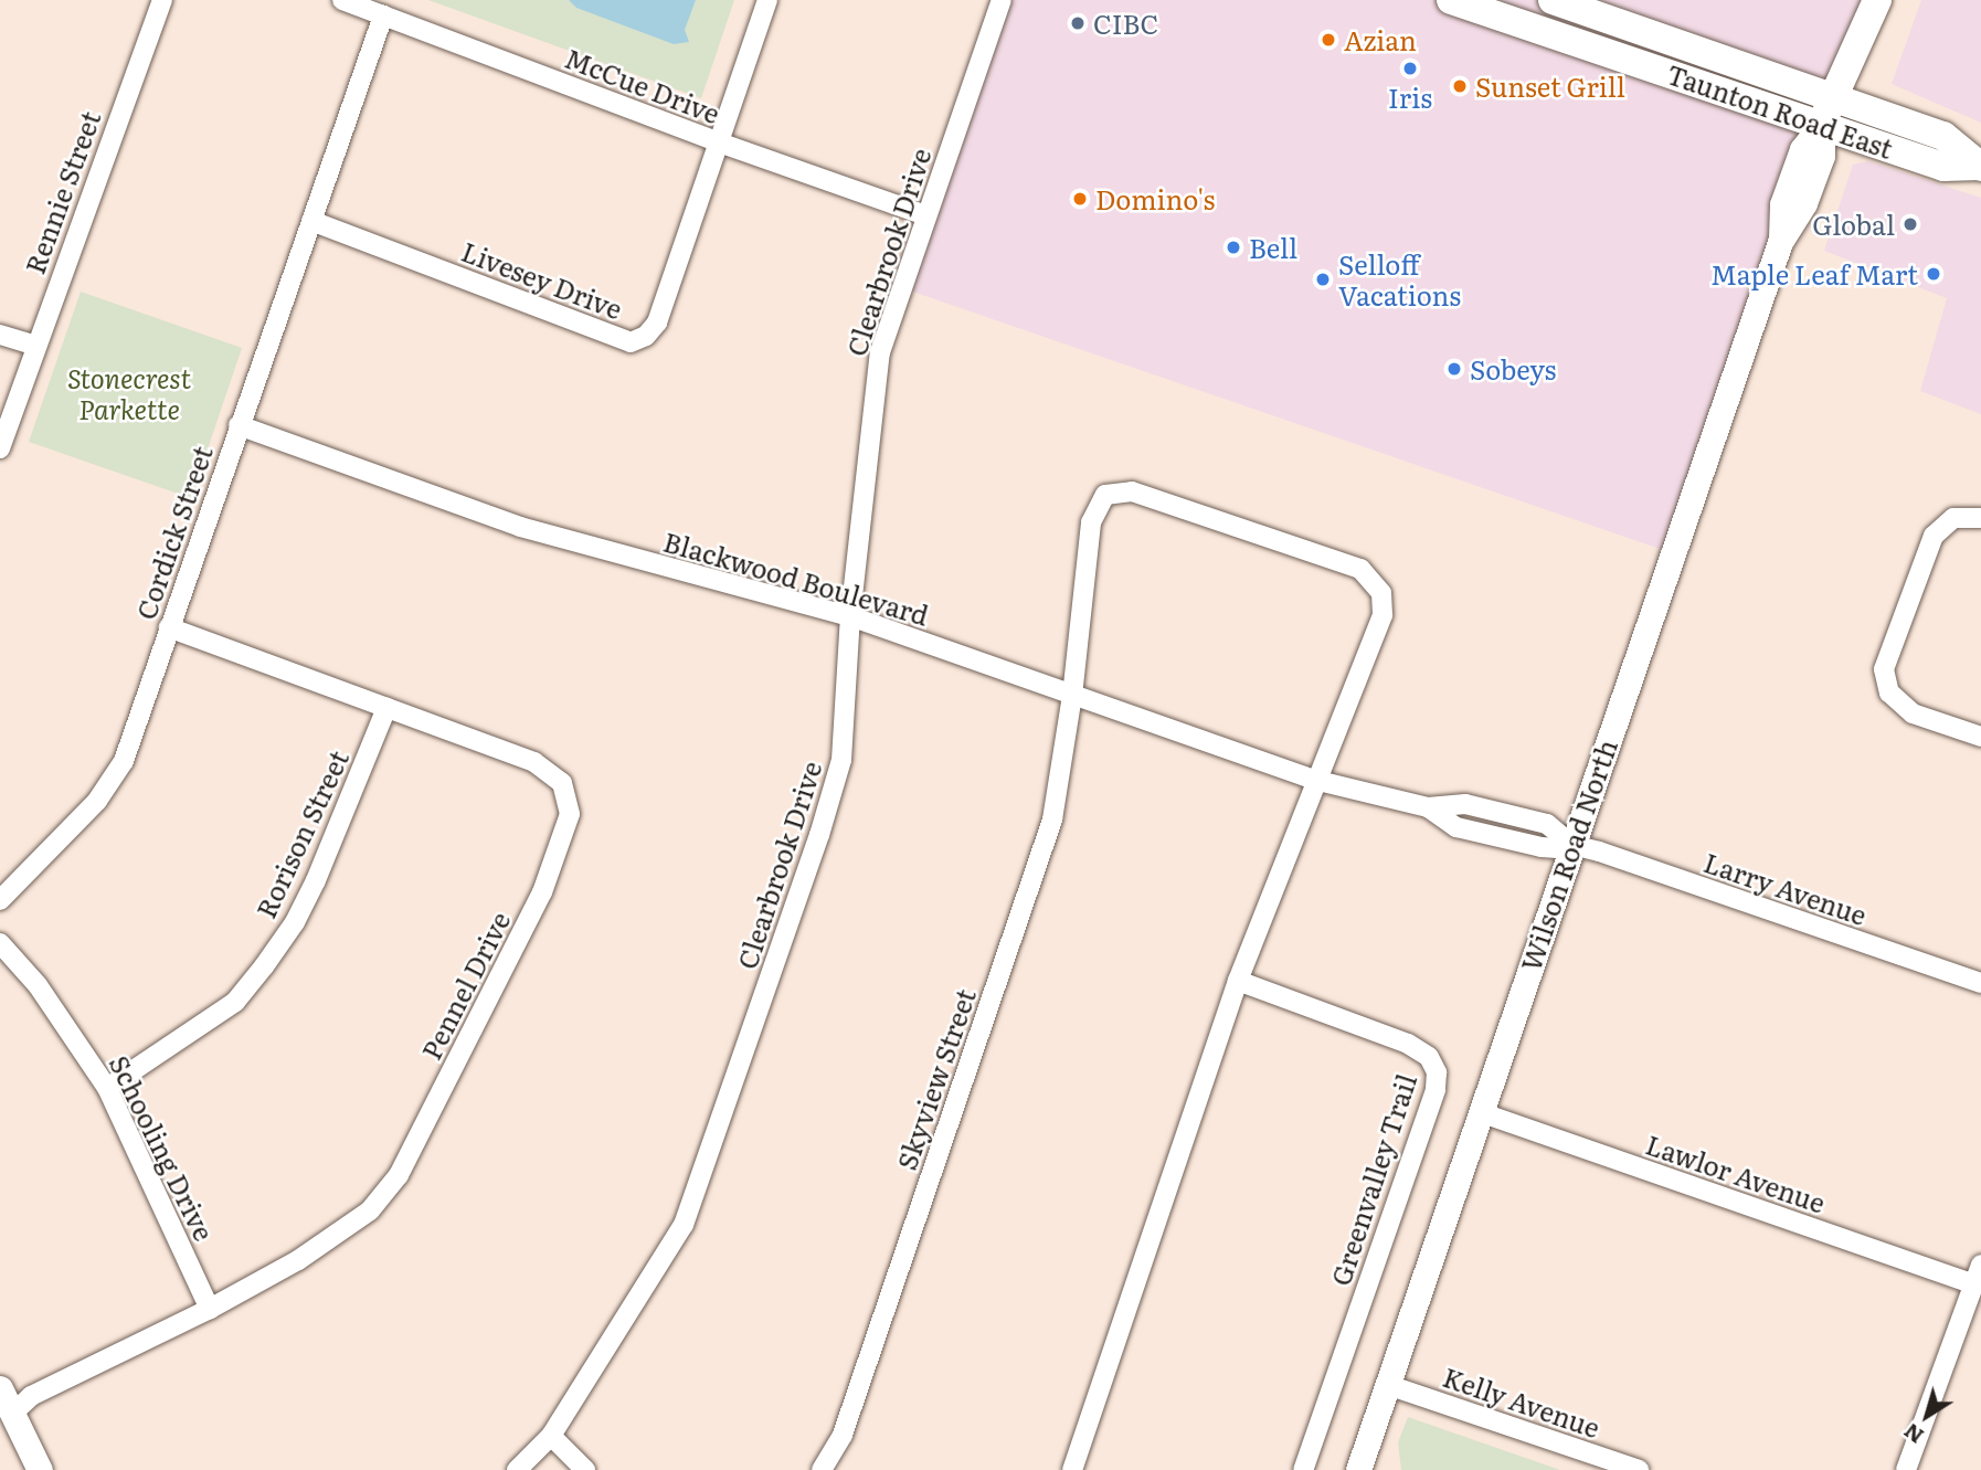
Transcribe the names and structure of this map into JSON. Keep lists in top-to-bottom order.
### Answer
{
  "streets": {
    "main road": ["Taunton Road East", "Wilson Road North"],
    "street": [
      "McCue Drive",
      "Rennie Street",
      "Clearbrook Drive",
      "Livesey Drive",
      "Cordick Street",
      "Blackwood Boulevard",
      "Rorison Street",
      "Larry Avenue",
      "Pennel Drive",
      "Skyview Street",
      "Schooling Drive",
      "Lawlor Avenue",
      "Greenvalley Trail",
      "Kelly Avenue"
    ]
  },
  "crossings": [
    ["McCue Drive", "Clearbrook Drive"],
    ["McCue Drive", "Livesey Drive"],
    ["McCue Drive", "Cordick Street"],
    ["Taunton Road East", "Wilson Road North"],
    ["Clearbrook Drive", "Blackwood Boulevard"],
    ["Livesey Drive", "Cordick Street"],
    ["Cordick Street", "Blackwood Boulevard"],
    ["Cordick Street", "Pennel Drive"],
    ["Blackwood Boulevard", "Wilson Road North"],
    ["Blackwood Boulevard", "Larry Avenue"],
    ["Blackwood Boulevard", "Skyview Street"],
    ["Rorison Street", "Pennel Drive"],
    ["Rorison Street", "Schooling Drive"],
    ["Wilson Road North", "Larry Avenue"],
    ["Wilson Road North", "Lawlor Avenue"],
    ["Wilson Road North", "Kelly Avenue"],
    ["Pennel Drive", "Schooling Drive"]
  ],
  "parks": ["Stonecrest Parkette"],
  "places": [
    "CIBC",
    "Azian",
    "Iris",
    "Sunset Grill",
    "Domino's",
    "Global",
    "Bell",
    "Maple Leaf Mart",
    "Selloff Vacations",
    "Sobeys"
  ],
  "north": "bottom left"
}
